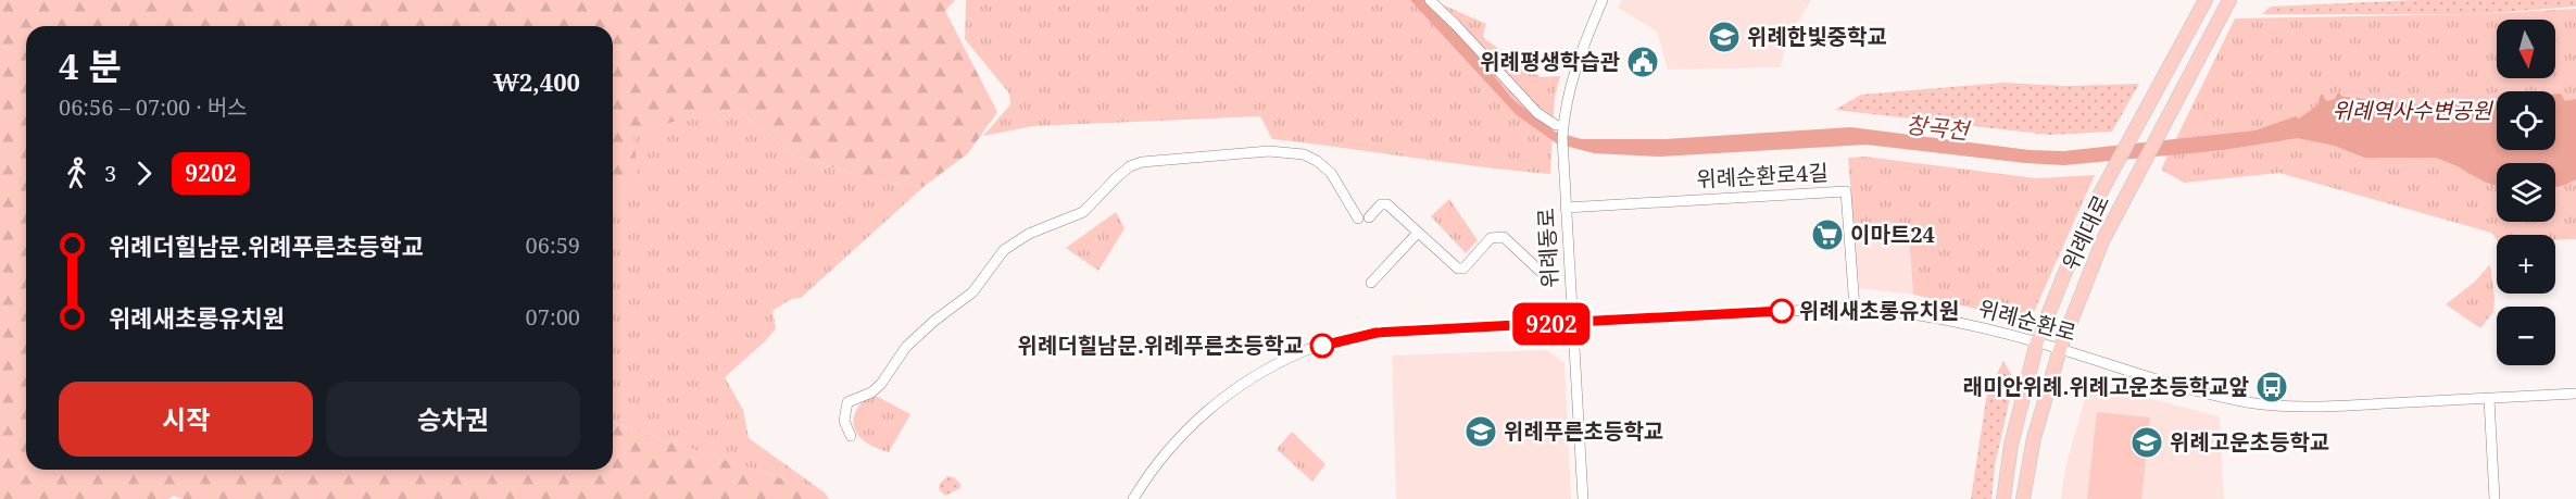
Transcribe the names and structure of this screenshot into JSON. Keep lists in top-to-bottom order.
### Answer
{
  "streets": {
    "main road": ["위례대로"],
    "street": ["위례순환로4길", "위례동로", "위례순환로"]
  },
  "crossings": [
    ["위례순환로4길", "위례동로"],
    ["위례순환로4길", "위례순환로"],
    ["위례대로", "위례순환로"],
    ["위례동로", "위례순환로"]
  ],
  "water": ["창곡천"],
  "parks": ["위례역사수변공원"],
  "places": {
    "school or university": ["위례한빛중학교", "위례푸른초등학교", "위례고운초등학교"],
    "public building": ["위례평생학습관"],
    "supermarket": ["이마트24"],
    "other": ["위례새초롱유치원", "위례더힐남문.위례푸른초등학교"],
    "bus stop": ["래미안위례.위례고운초등학교앞"]
  },
  "lines": ["bus line 9202"],
  "north": "bottom",
  "page": {
    "on_map": "9202",
    "map_buttons": ["+", "−"],
    "heading": ["4 분", "06:56 – 07:00 · 버스", "₩2,400"],
    "legs": ["3", "9202"],
    "list": [
      {
        "name": "위례더힐남문.위례푸른초등학교",
        "value": "06:59"
      },
      {
        "name": "위례새초롱유치원",
        "value": "07:00"
      }
    ],
    "buttons": ["시작", "승차권"]
  }
}
